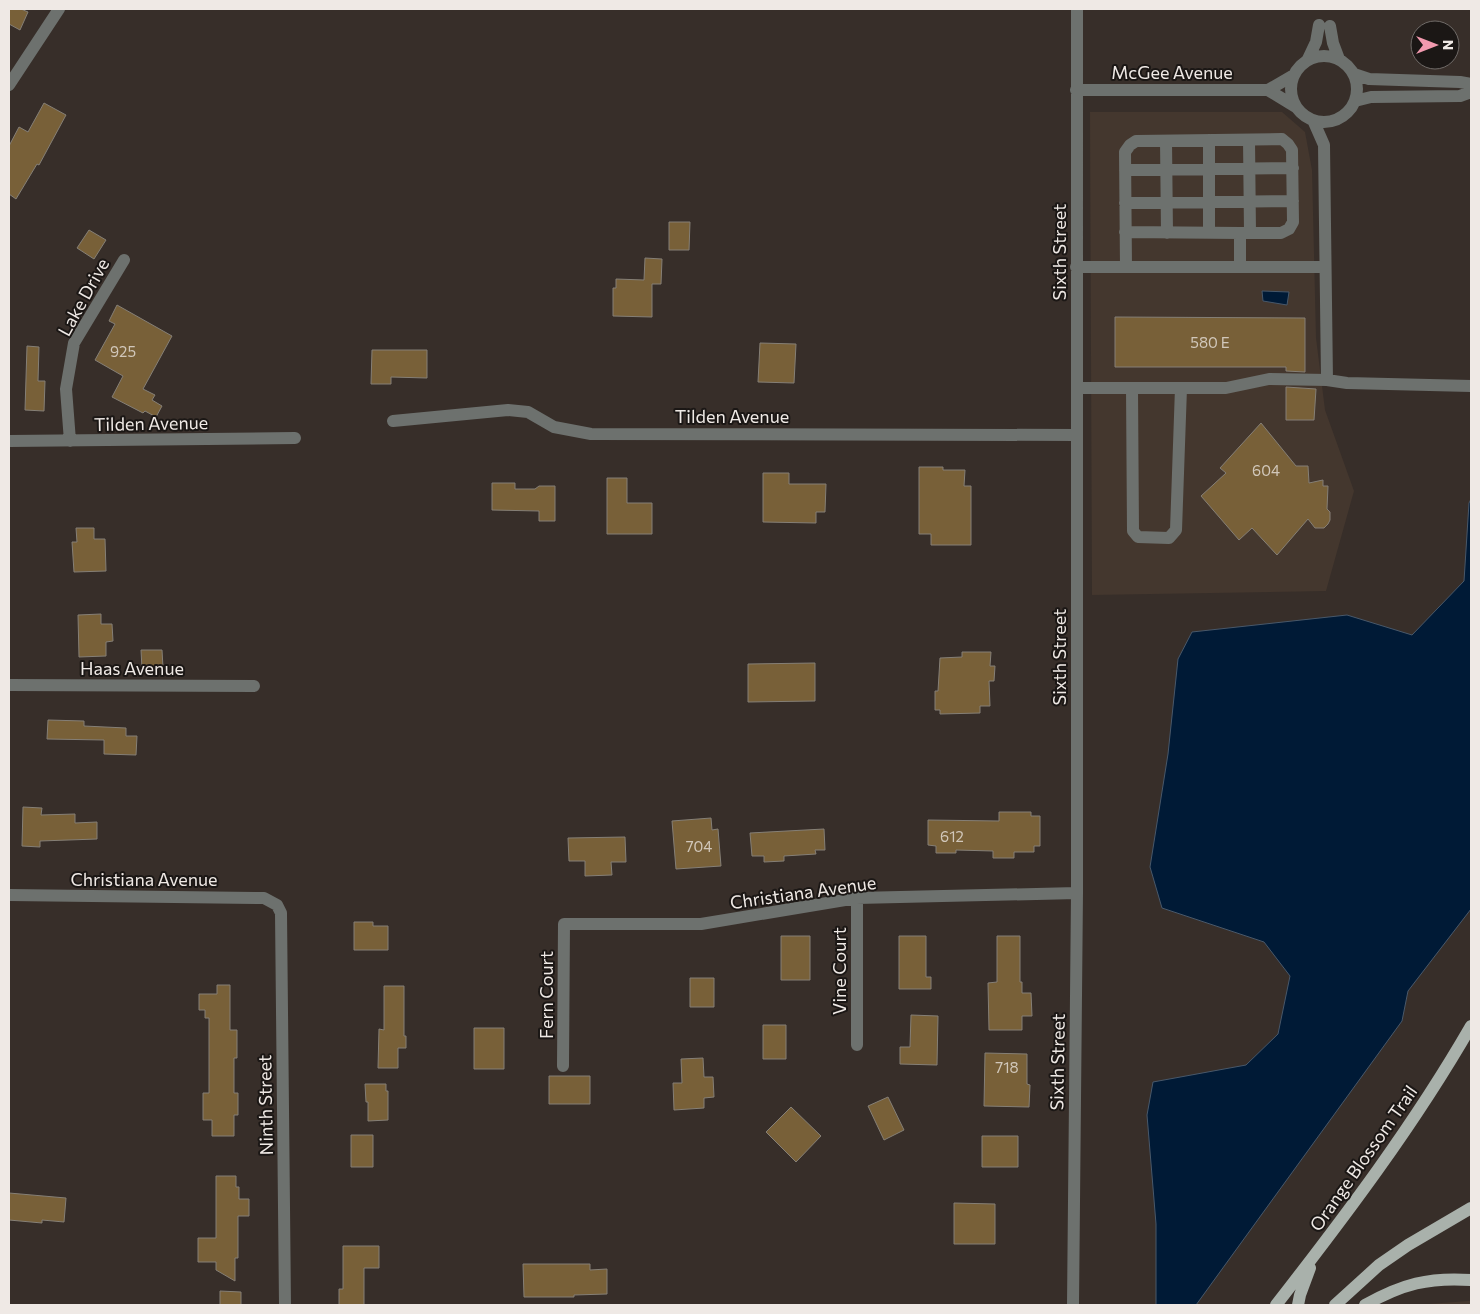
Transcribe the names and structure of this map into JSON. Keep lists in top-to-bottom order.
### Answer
{
  "streets": {
    "main road": ["Orange Blossom Trail"],
    "street": [
      "McGee Avenue",
      "Sixth Street",
      "Lake Drive",
      "Tilden Avenue",
      "Haas Avenue",
      "Christiana Avenue",
      "Vine Court",
      "Fern Court",
      "Ninth Street"
    ]
  },
  "crossings": [
    ["McGee Avenue", "Sixth Street"],
    ["Sixth Street", "Tilden Avenue"],
    ["Sixth Street", "Christiana Avenue"],
    ["Lake Drive", "Tilden Avenue"],
    ["Christiana Avenue", "Vine Court"],
    ["Christiana Avenue", "Fern Court"],
    ["Christiana Avenue", "Ninth Street"]
  ],
  "house_numbers": [
    "580 E",
    "925",
    "604",
    "612",
    "704",
    "718"
  ],
  "north": "right"
}
